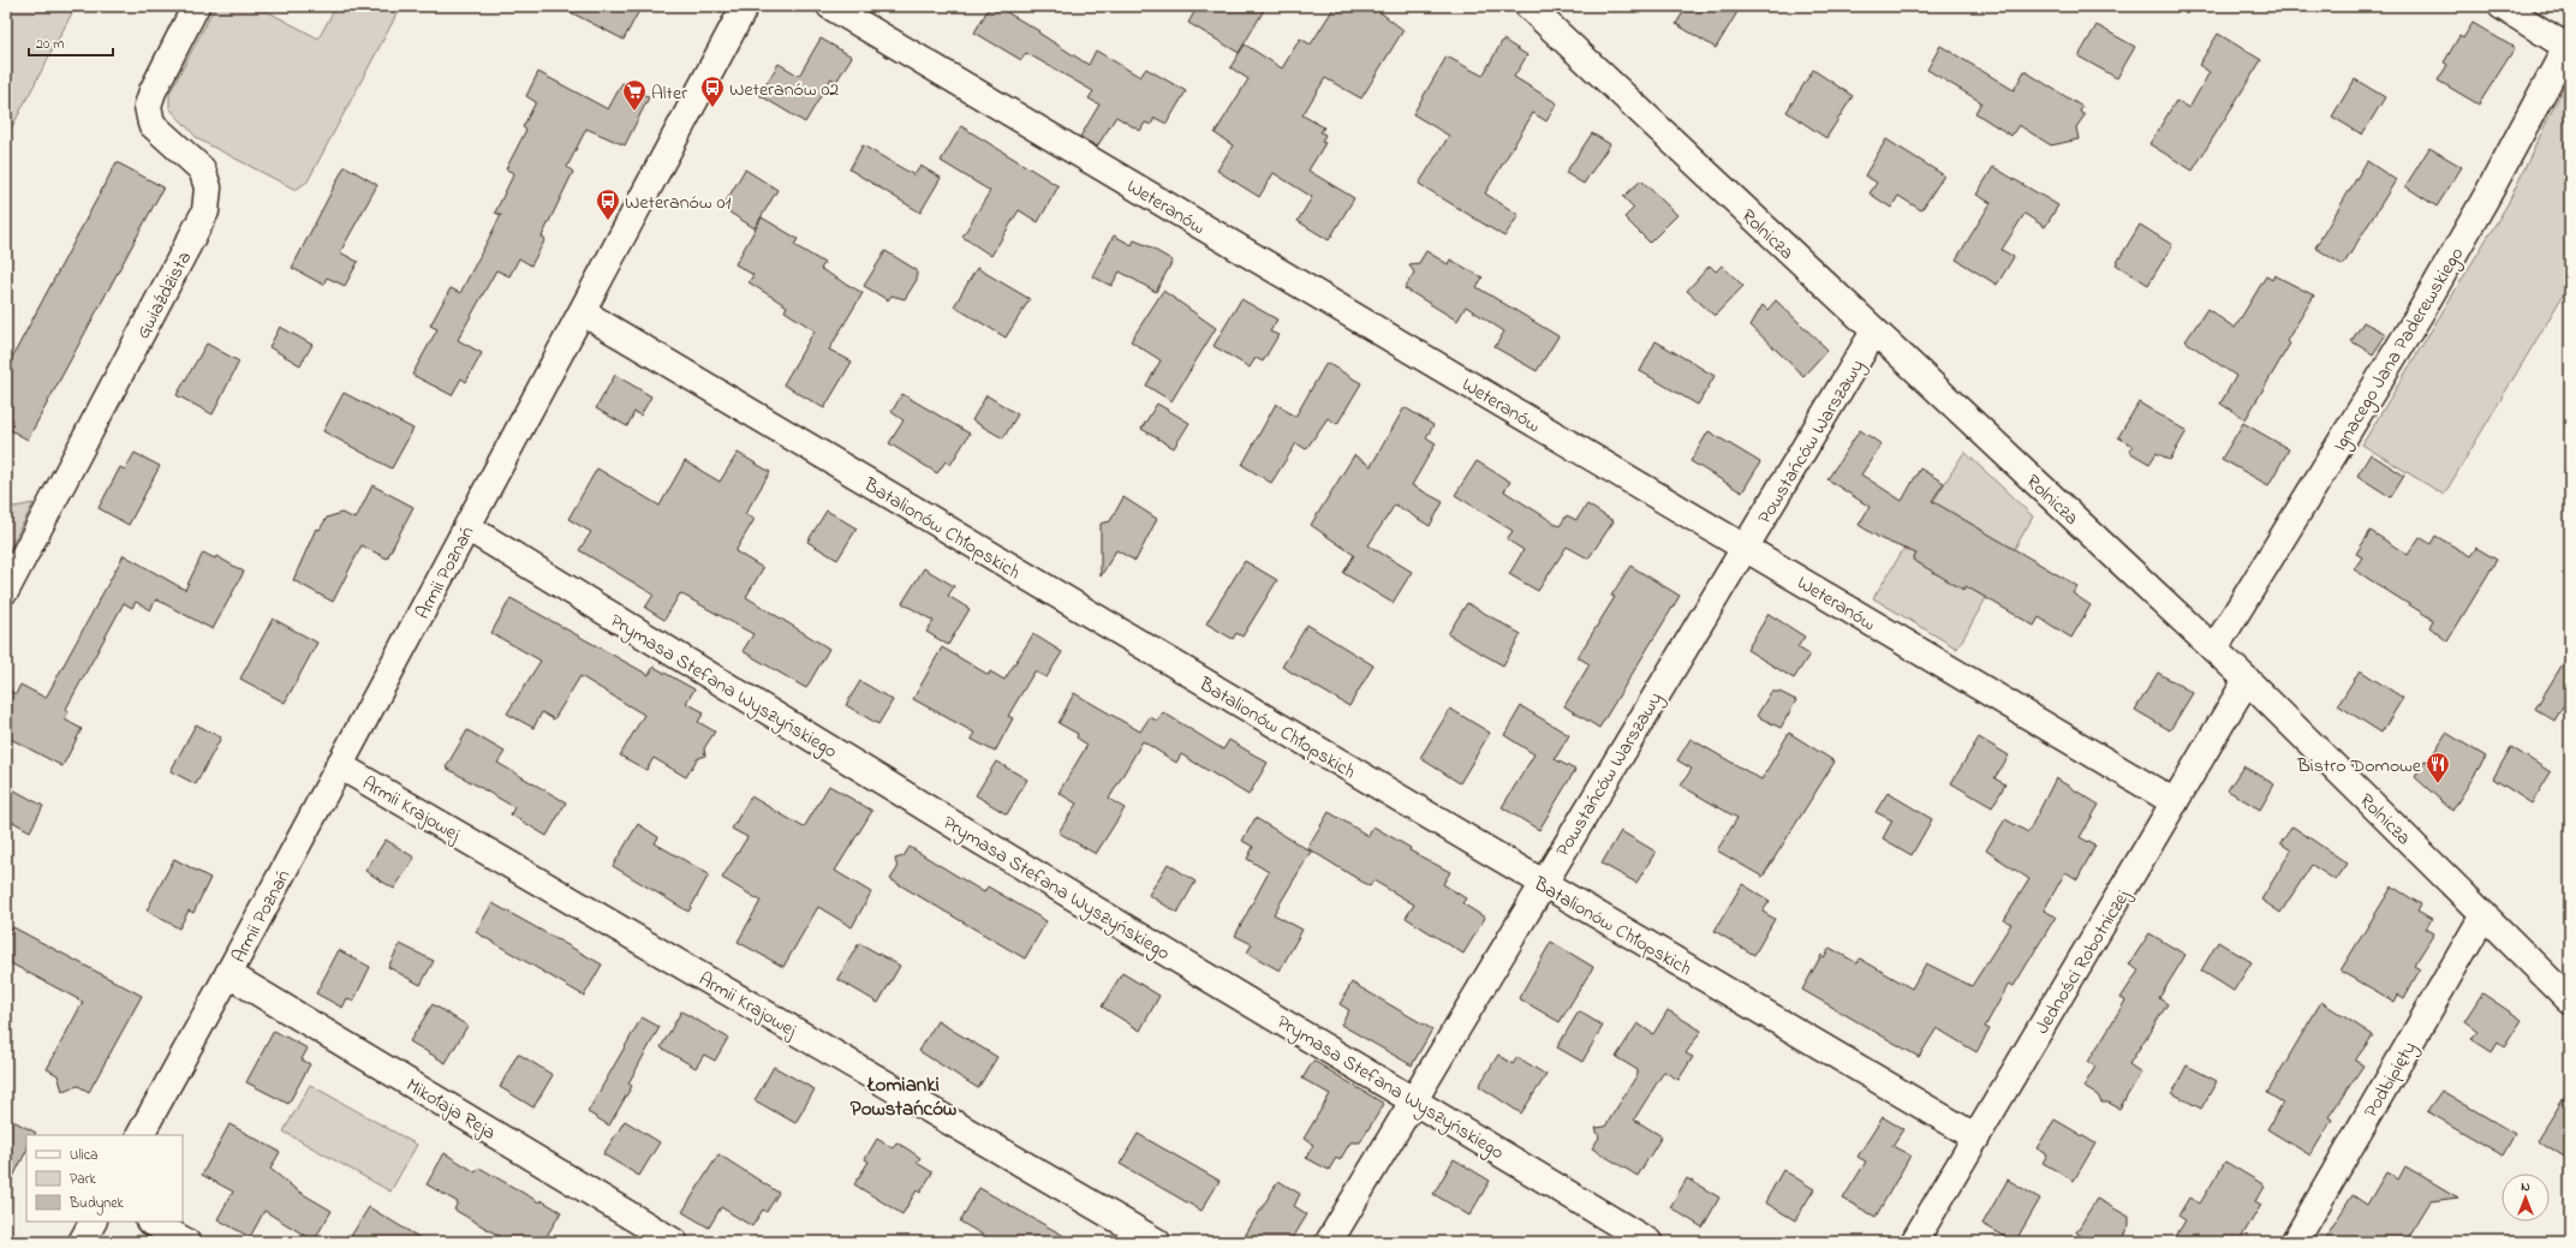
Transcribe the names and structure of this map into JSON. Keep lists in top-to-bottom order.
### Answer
{
  "streets": {
    "street": [
      "Weteranów",
      "Rolnicza",
      "Gwiaździsta",
      "Ignacego Jana Paderewskiego",
      "Powstańców Warszawy",
      "Batalionów Chłopskich",
      "Armii Poznań",
      "Prymasa Stefana Wyszyńskiego",
      "Armii Krajowej",
      "Jedności Robotniczej",
      "Podbipięty",
      "Mikołaja Reja"
    ]
  },
  "crossings": [
    ["Weteranów", "Powstańców Warszawy"],
    ["Weteranów", "Jedności Robotniczej"],
    ["Rolnicza", "Ignacego Jana Paderewskiego"],
    ["Rolnicza", "Powstańców Warszawy"],
    ["Rolnicza", "Jedności Robotniczej"],
    ["Rolnicza", "Podbipięty"],
    ["Powstańców Warszawy", "Batalionów Chłopskich"],
    ["Powstańców Warszawy", "Prymasa Stefana Wyszyńskiego"],
    ["Batalionów Chłopskich", "Armii Poznań"],
    ["Batalionów Chłopskich", "Jedności Robotniczej"],
    ["Armii Poznań", "Prymasa Stefana Wyszyńskiego"],
    ["Armii Poznań", "Armii Krajowej"],
    ["Armii Poznań", "Mikołaja Reja"]
  ],
  "districts": ["Łomianki Powstańców"],
  "places": {
    "bus stop": ["Weteranów 02", "Weteranów 01"],
    "supermarket": ["Alter"],
    "restaurant": ["Bistro Domowe"]
  },
  "legend": ["Ulica", "Park", "Budynek"],
  "scale_bar": "20 m",
  "north": "top"
}
